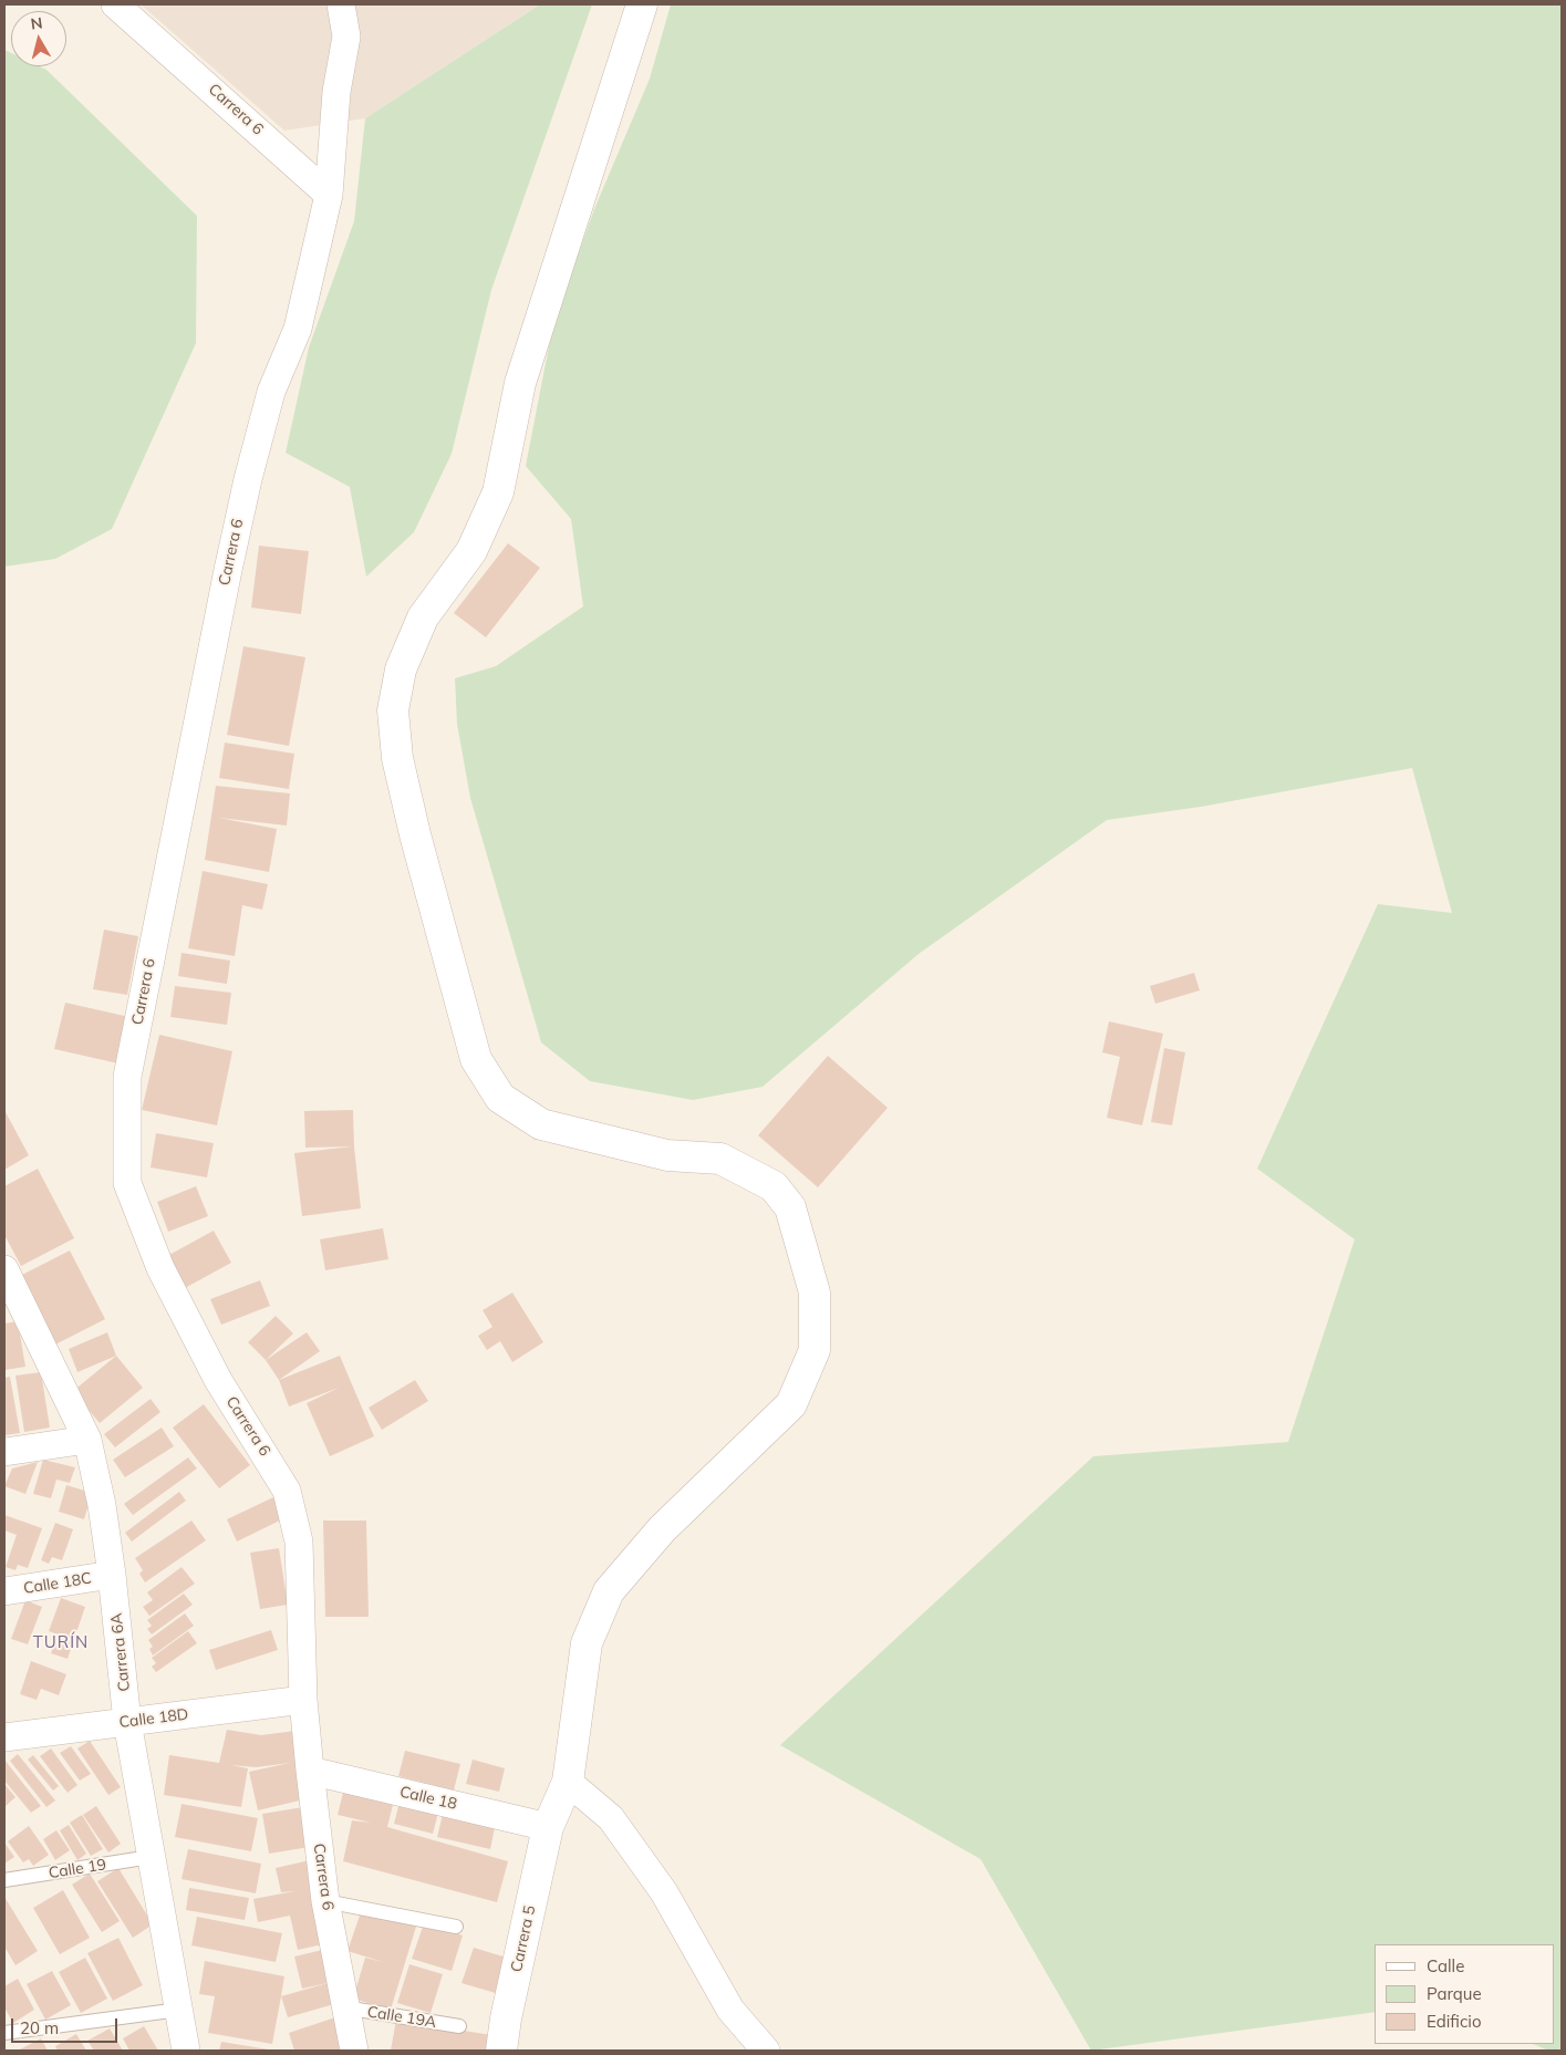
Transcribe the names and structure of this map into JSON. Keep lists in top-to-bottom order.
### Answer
{
  "streets": {
    "street": [
      "Carrera 6",
      "Calle 18C",
      "Carrera 6A",
      "Calle 18D",
      "Calle 18",
      "Carrera 5"
    ],
    "lane": ["Calle 19", "Calle 19A"]
  },
  "crossings": [
    ["Carrera 6", "Calle 18D"],
    ["Carrera 6", "Calle 18"],
    ["Carrera 6", "Calle 19A"],
    ["Calle 18C", "Carrera 6A"],
    ["Carrera 6A", "Calle 18D"],
    ["Carrera 6A", "Calle 19"],
    ["Calle 18", "Carrera 5"]
  ],
  "districts": ["TURÍN"],
  "legend": ["Calle", "Parque", "Edificio"],
  "scale_bar": "20 m",
  "north": "top"
}
